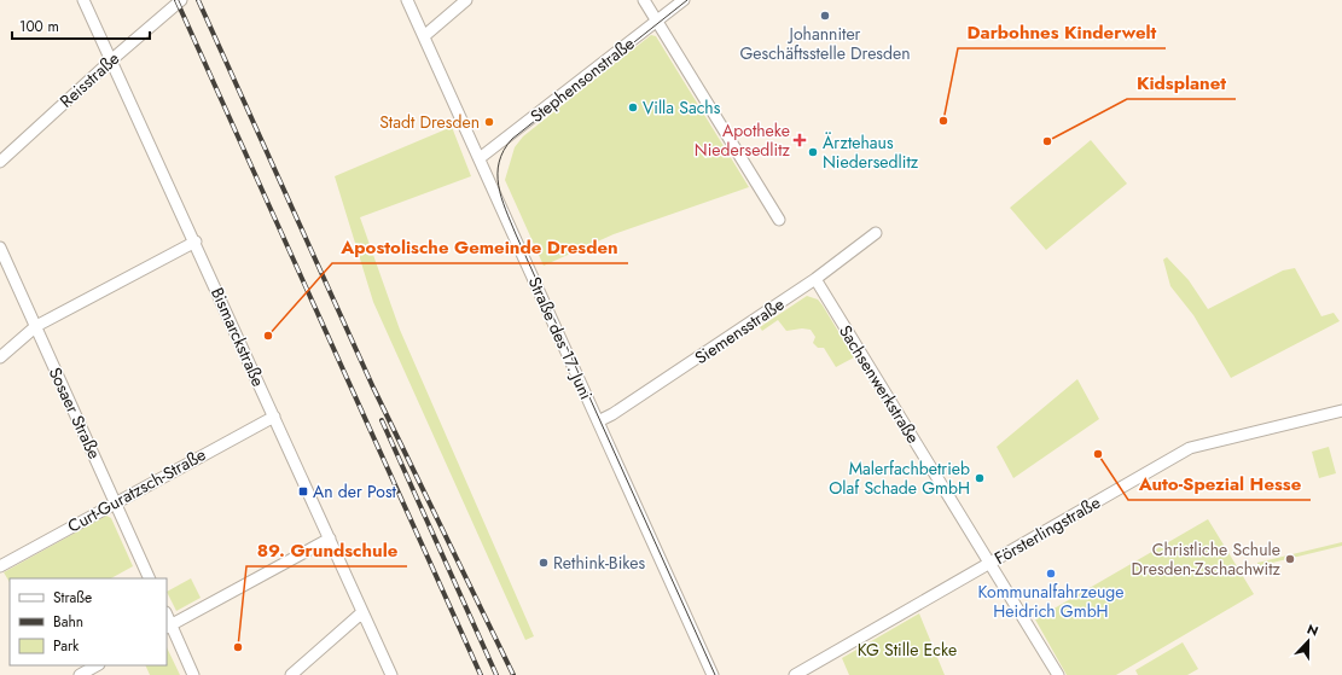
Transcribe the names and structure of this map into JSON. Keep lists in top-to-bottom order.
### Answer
{
  "streets": {
    "street": [
      "Reisstraße",
      "Stephensonstraße",
      "Siemensstraße",
      "Bismarckstraße",
      "Straße des 17. Juni",
      "Sachsenwerkstraße",
      "Sosaer Straße",
      "Curt-Guratzsch-Straße",
      "Försterlingstraße"
    ]
  },
  "crossings": [
    ["Reisstraße", "Bismarckstraße"],
    ["Stephensonstraße", "Straße des 17. Juni"],
    ["Siemensstraße", "Straße des 17. Juni"],
    ["Siemensstraße", "Sachsenwerkstraße"],
    ["Bismarckstraße", "Curt-Guratzsch-Straße"],
    ["Sachsenwerkstraße", "Försterlingstraße"],
    ["Sosaer Straße", "Curt-Guratzsch-Straße"]
  ],
  "parks": ["KG Stille Ecke"],
  "places": {
    "other": [
      "Johanniter Geschäftsstelle Dresden",
      "Villa Sachs",
      "Darbohnes Kinderwelt",
      "Stadt Dresden",
      "Kidsplanet",
      "Ärztehaus Niedersedlitz",
      "Apostolische Gemeinde Dresden",
      "Auto-Spezial Hesse",
      "Malerfachbetrieb Olaf Schade GmbH",
      "Christliche Schule Dresden-Zschachwitz",
      "Rethink-Bikes",
      "Kommunalfahrzeuge Heidrich GmbH",
      "89. Grundschule"
    ],
    "health": ["Apotheke Niedersedlitz"],
    "transit": ["An der Post"]
  },
  "legend": ["Straße", "Bahn", "Park"],
  "scale_bar": "100 m",
  "north": "top"
}
